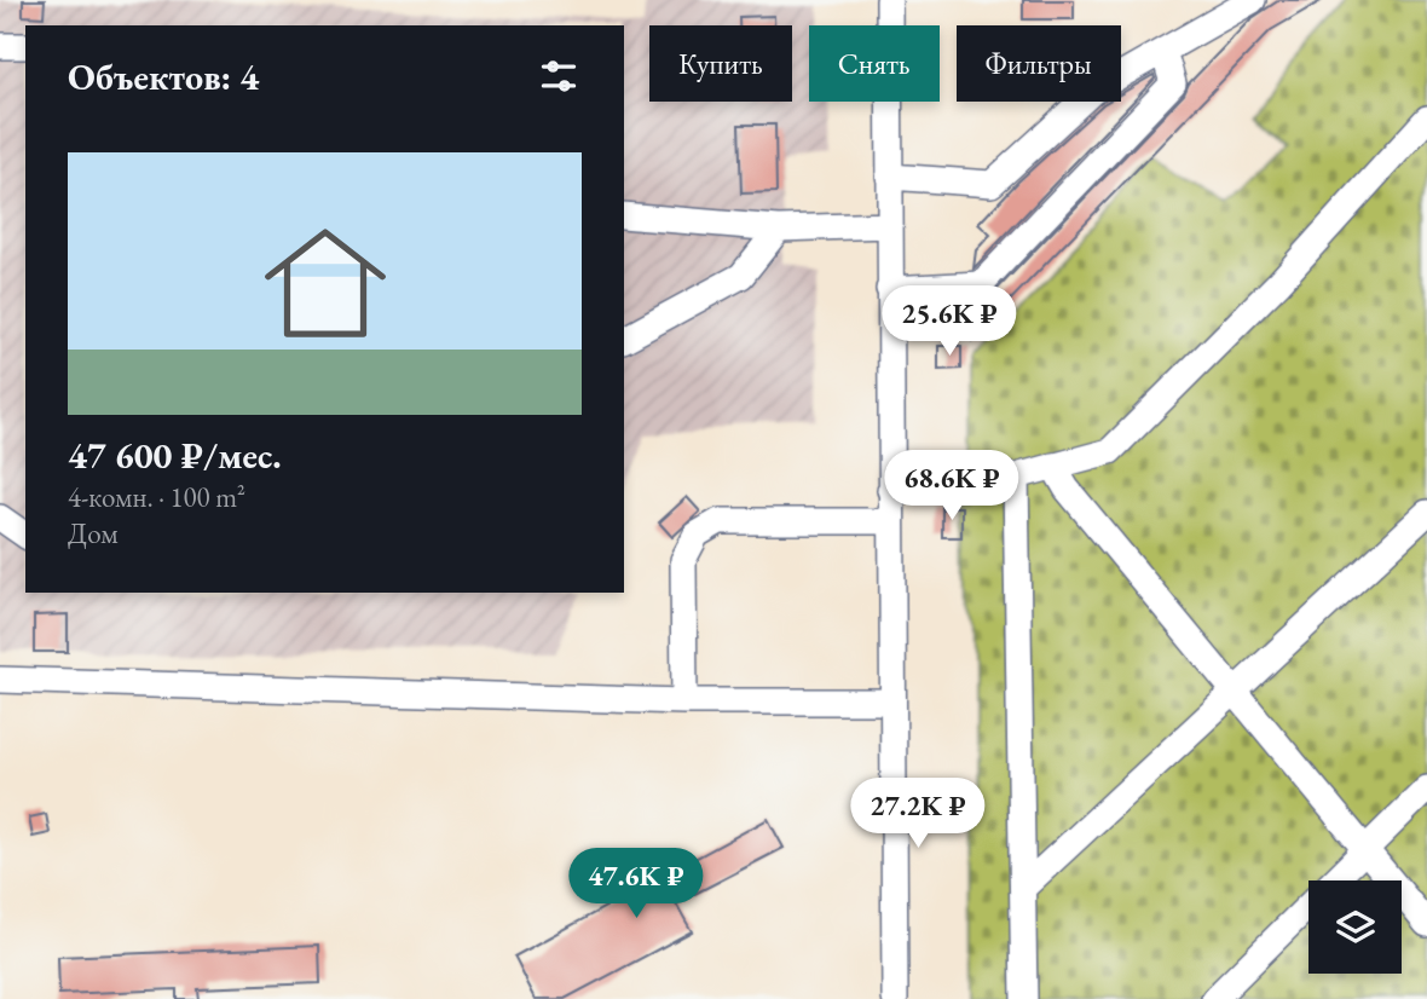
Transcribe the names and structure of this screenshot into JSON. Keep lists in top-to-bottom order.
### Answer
{
  "page": {
    "chip": ["Купить", "Снять", "Фильтры"],
    "heading": "Объектов: 4",
    "list": [
      {
        "name": "47 600 ₽/мес.",
        "note": "4-комн. · 100 m² · Дом"
      }
    ],
    "price": [
      "25.6K ₽",
      "68.6K ₽",
      "27.2K ₽",
      "47.6K ₽"
    ]
  }
}
